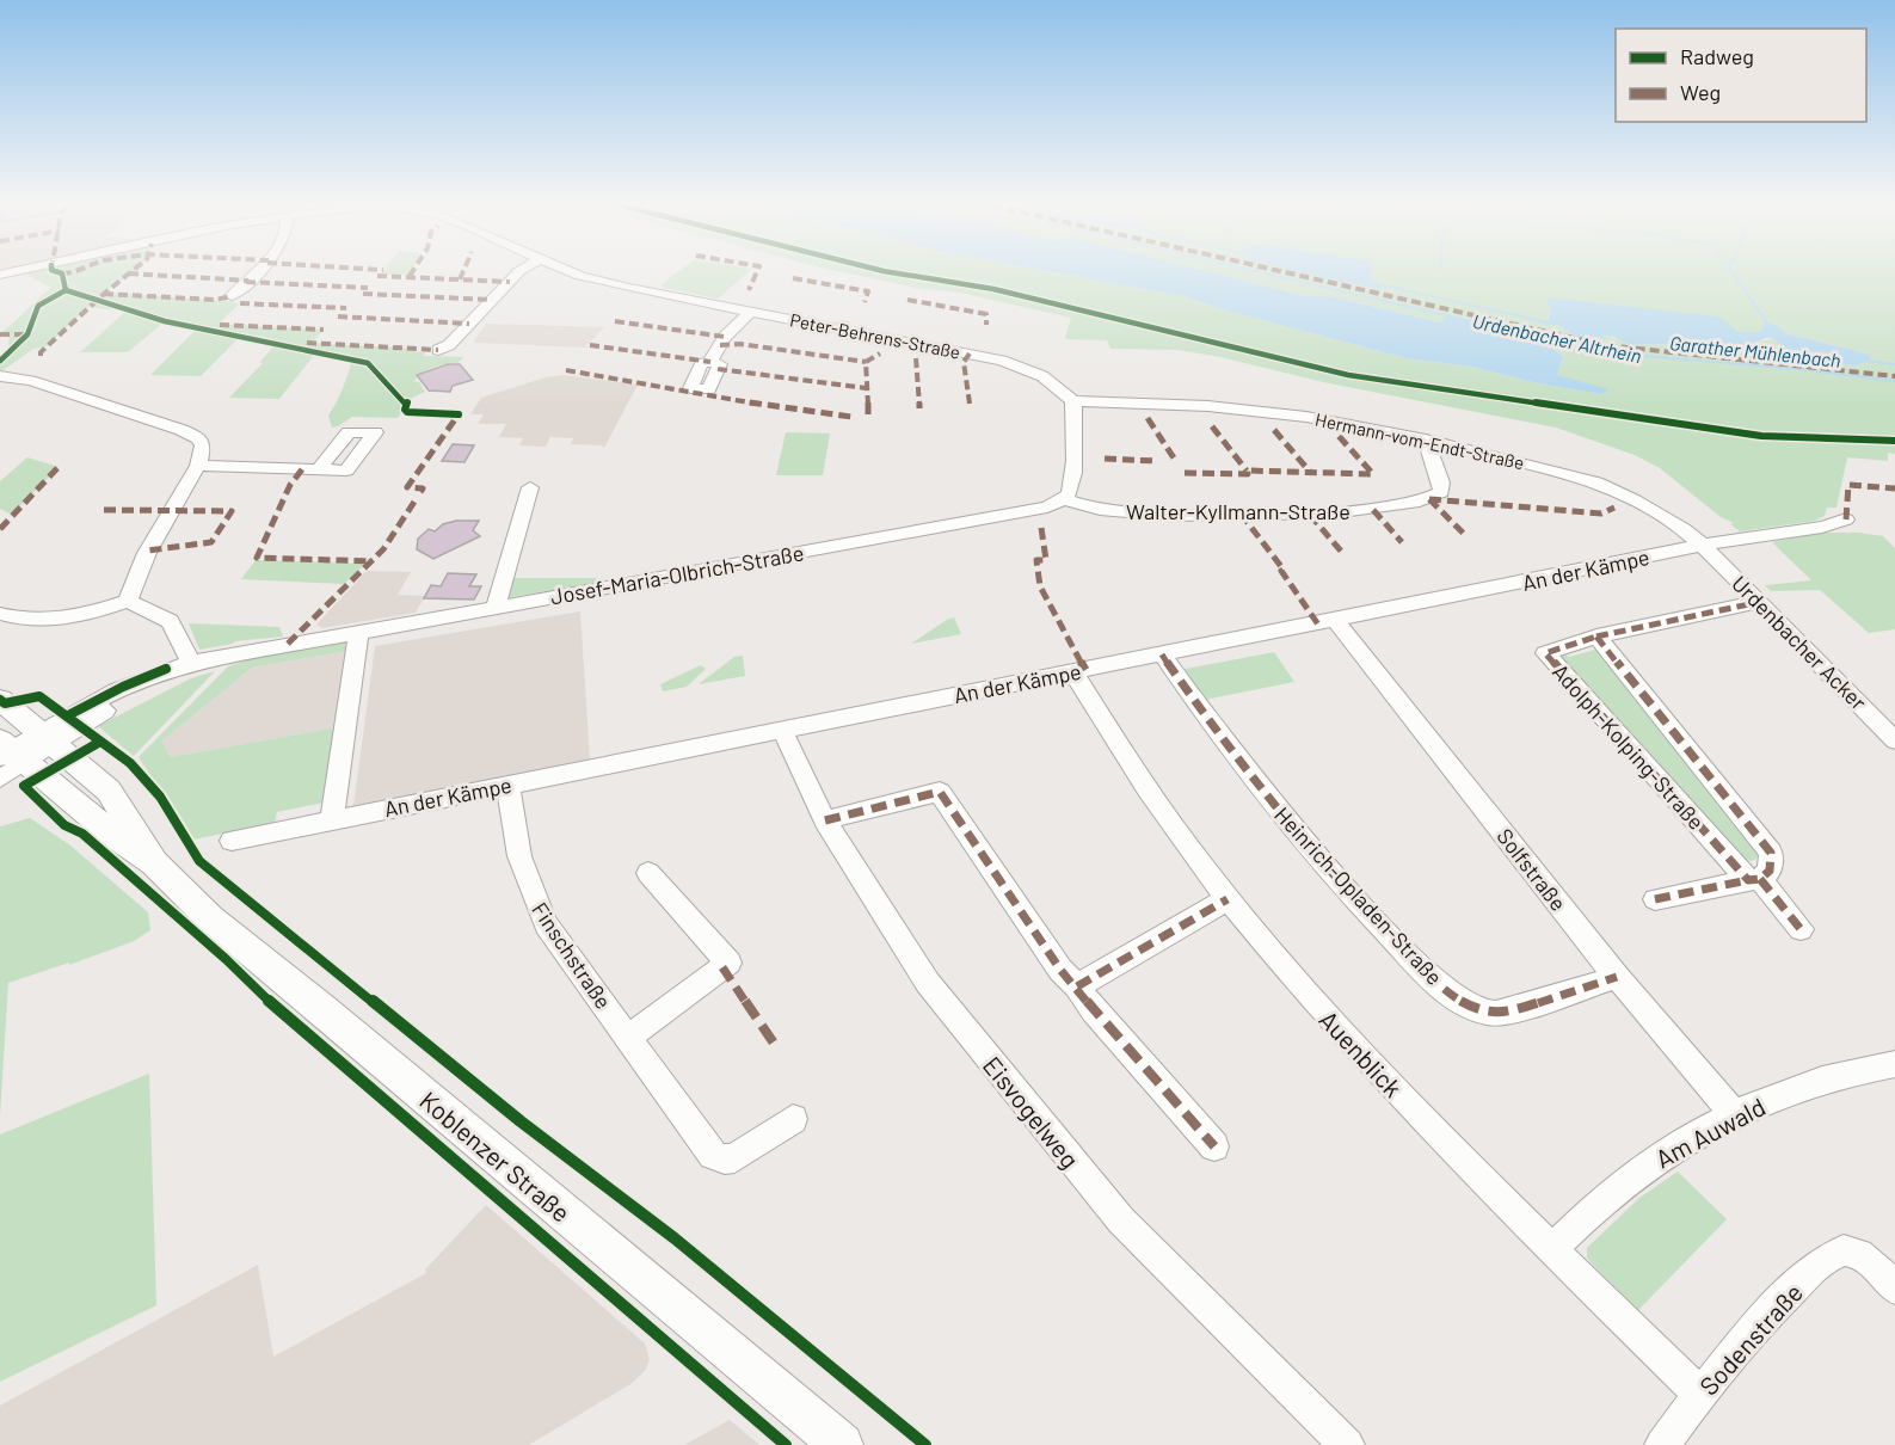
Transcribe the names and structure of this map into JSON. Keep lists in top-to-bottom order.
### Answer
{
  "streets": {
    "main road": ["Koblenzer Straße"],
    "street": [
      "Peter-Behrens-Straße",
      "Hermann-vom-Endt-Straße",
      "Walter-Kyllmann-Straße",
      "An der Kämpe",
      "Josef-Maria-Olbrich-Straße",
      "Urdenbacher Acker",
      "Adolph-Kolping-Straße",
      "Solfstraße",
      "Heinrich-Opladen-Straße",
      "Finschstraße",
      "Auenblick",
      "Eisvogelweg",
      "Am Auwald",
      "Sodenstraße"
    ]
  },
  "crossings": [
    ["Peter-Behrens-Straße", "Hermann-vom-Endt-Straße"],
    ["Hermann-vom-Endt-Straße", "Walter-Kyllmann-Straße"],
    ["Hermann-vom-Endt-Straße", "An der Kämpe"],
    ["Hermann-vom-Endt-Straße", "Urdenbacher Acker"],
    ["Walter-Kyllmann-Straße", "Josef-Maria-Olbrich-Straße"],
    ["An der Kämpe", "Urdenbacher Acker"],
    ["An der Kämpe", "Solfstraße"],
    ["An der Kämpe", "Heinrich-Opladen-Straße"],
    ["An der Kämpe", "Finschstraße"],
    ["An der Kämpe", "Auenblick"],
    ["An der Kämpe", "Eisvogelweg"],
    ["Josef-Maria-Olbrich-Straße", "Koblenzer Straße"],
    ["Urdenbacher Acker", "Adolph-Kolping-Straße"],
    ["Solfstraße", "Heinrich-Opladen-Straße"],
    ["Solfstraße", "Am Auwald"],
    ["Auenblick", "Am Auwald"],
    ["Auenblick", "Sodenstraße"]
  ],
  "water": ["Urdenbacher Altrhein", "Garather Mühlenbach"],
  "legend": ["Radweg", "Weg"]
}
